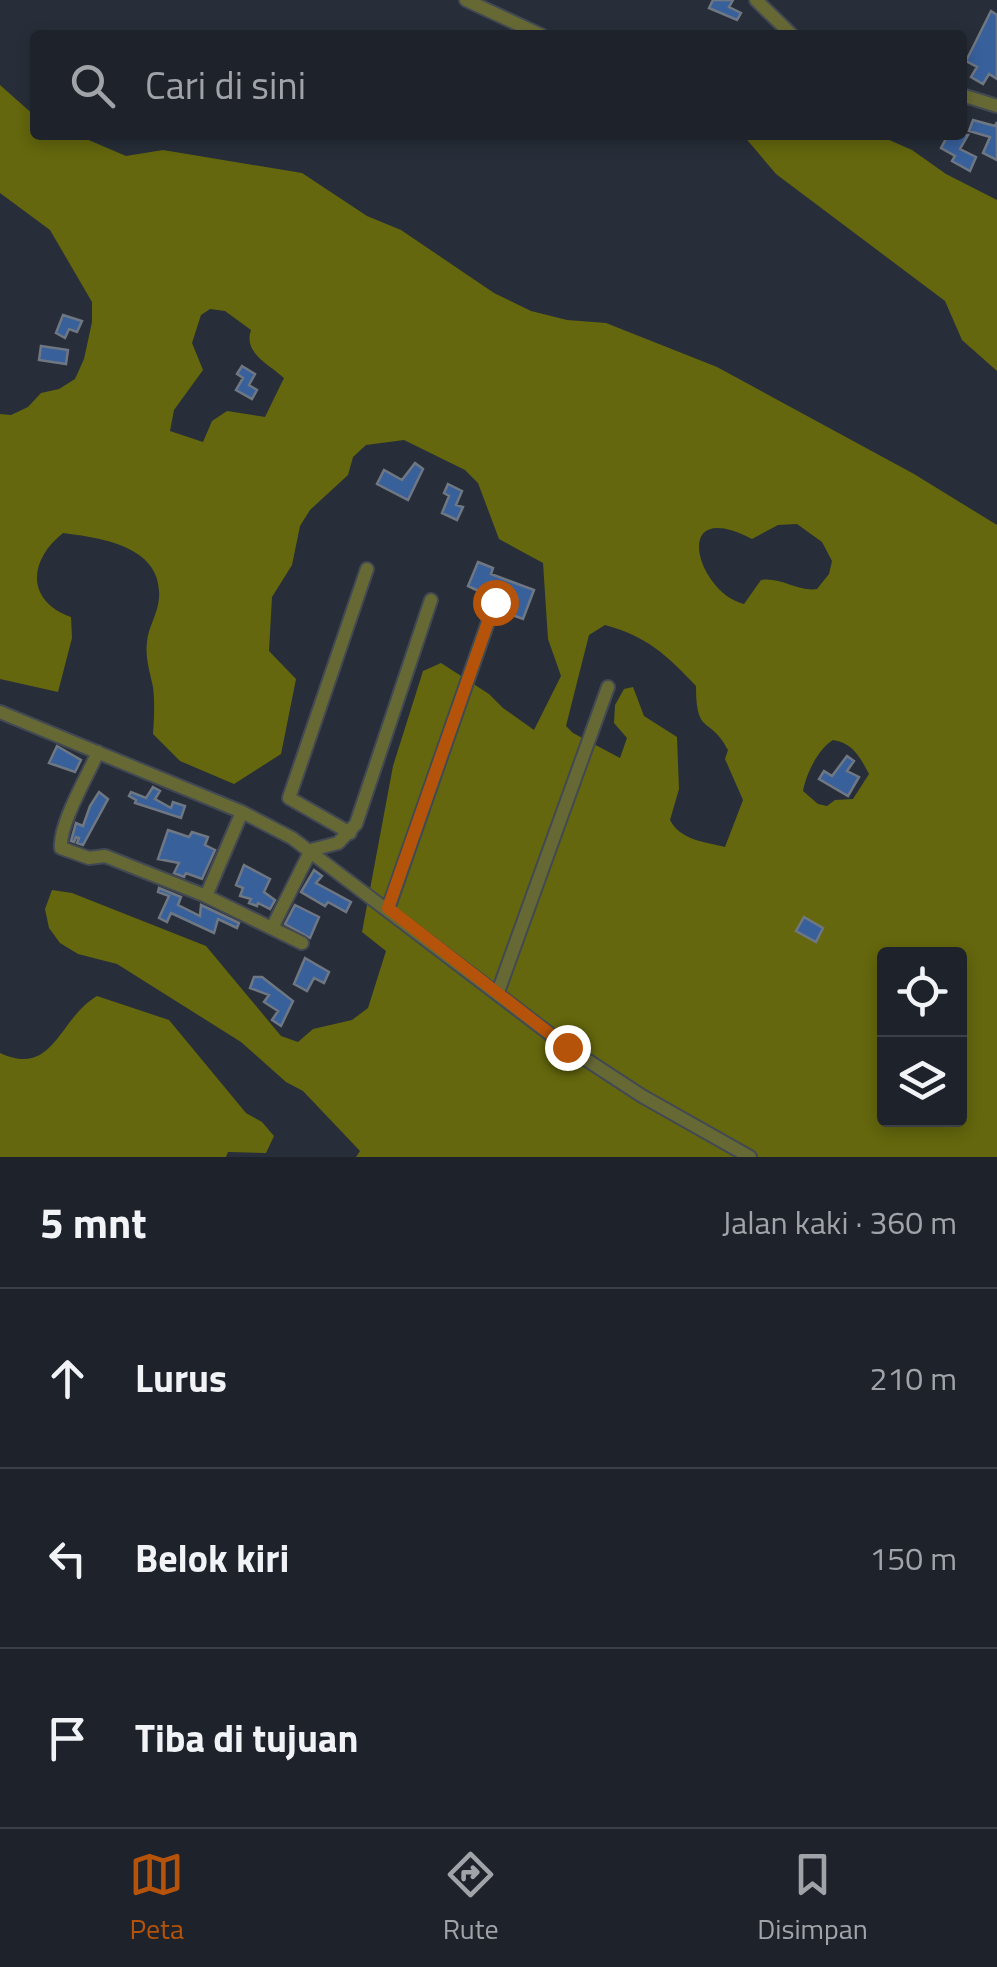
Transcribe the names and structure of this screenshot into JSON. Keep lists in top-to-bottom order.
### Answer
{
  "page": {
    "search": "Cari di sini",
    "heading": ["5 mnt", "Jalan kaki · 360 m"],
    "list": [
      ["Lurus", "210 m"],
      ["Belok kiri", "150 m"],
      "Tiba di tujuan"
    ],
    "nav": ["Peta", "Rute", "Disimpan"]
  }
}
